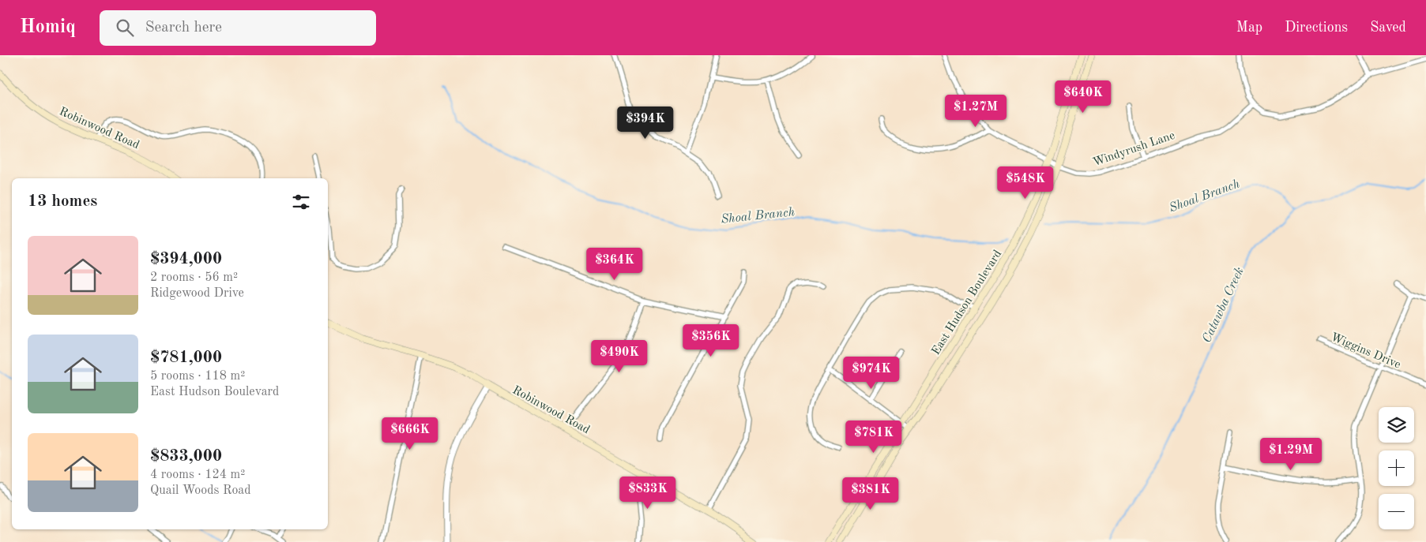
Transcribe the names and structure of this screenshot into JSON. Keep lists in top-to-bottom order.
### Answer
{
  "streets": {
    "main road": ["Robinwood Road", "East Hudson Boulevard"],
    "street": ["Windyrush Lane", "Wiggins Drive"]
  },
  "crossings": [
    ["Windyrush Lane", "East Hudson Boulevard"]
  ],
  "water": ["Shoal Branch", "Catawba Creek"],
  "page": {
    "header": "Homiq",
    "search": "Search here",
    "nav": ["Map", "Directions", "Saved"],
    "price": [
      "$640K",
      "$1.27M",
      "$394K",
      "$548K",
      "$364K",
      "$356K",
      "$490K",
      "$974K",
      "$666K",
      "$781K",
      "$1.29M",
      "$833K",
      "$381K"
    ],
    "heading": "13 homes",
    "list": [
      {
        "name": "$394,000",
        "note": "2 rooms · 56 m² · Ridgewood Drive"
      },
      {
        "name": "$781,000",
        "note": "5 rooms · 118 m² · East Hudson Boulevard"
      },
      {
        "name": "$833,000",
        "note": "4 rooms · 124 m² · Quail Woods Road"
      }
    ],
    "map_buttons": ["+", "−"]
  }
}
